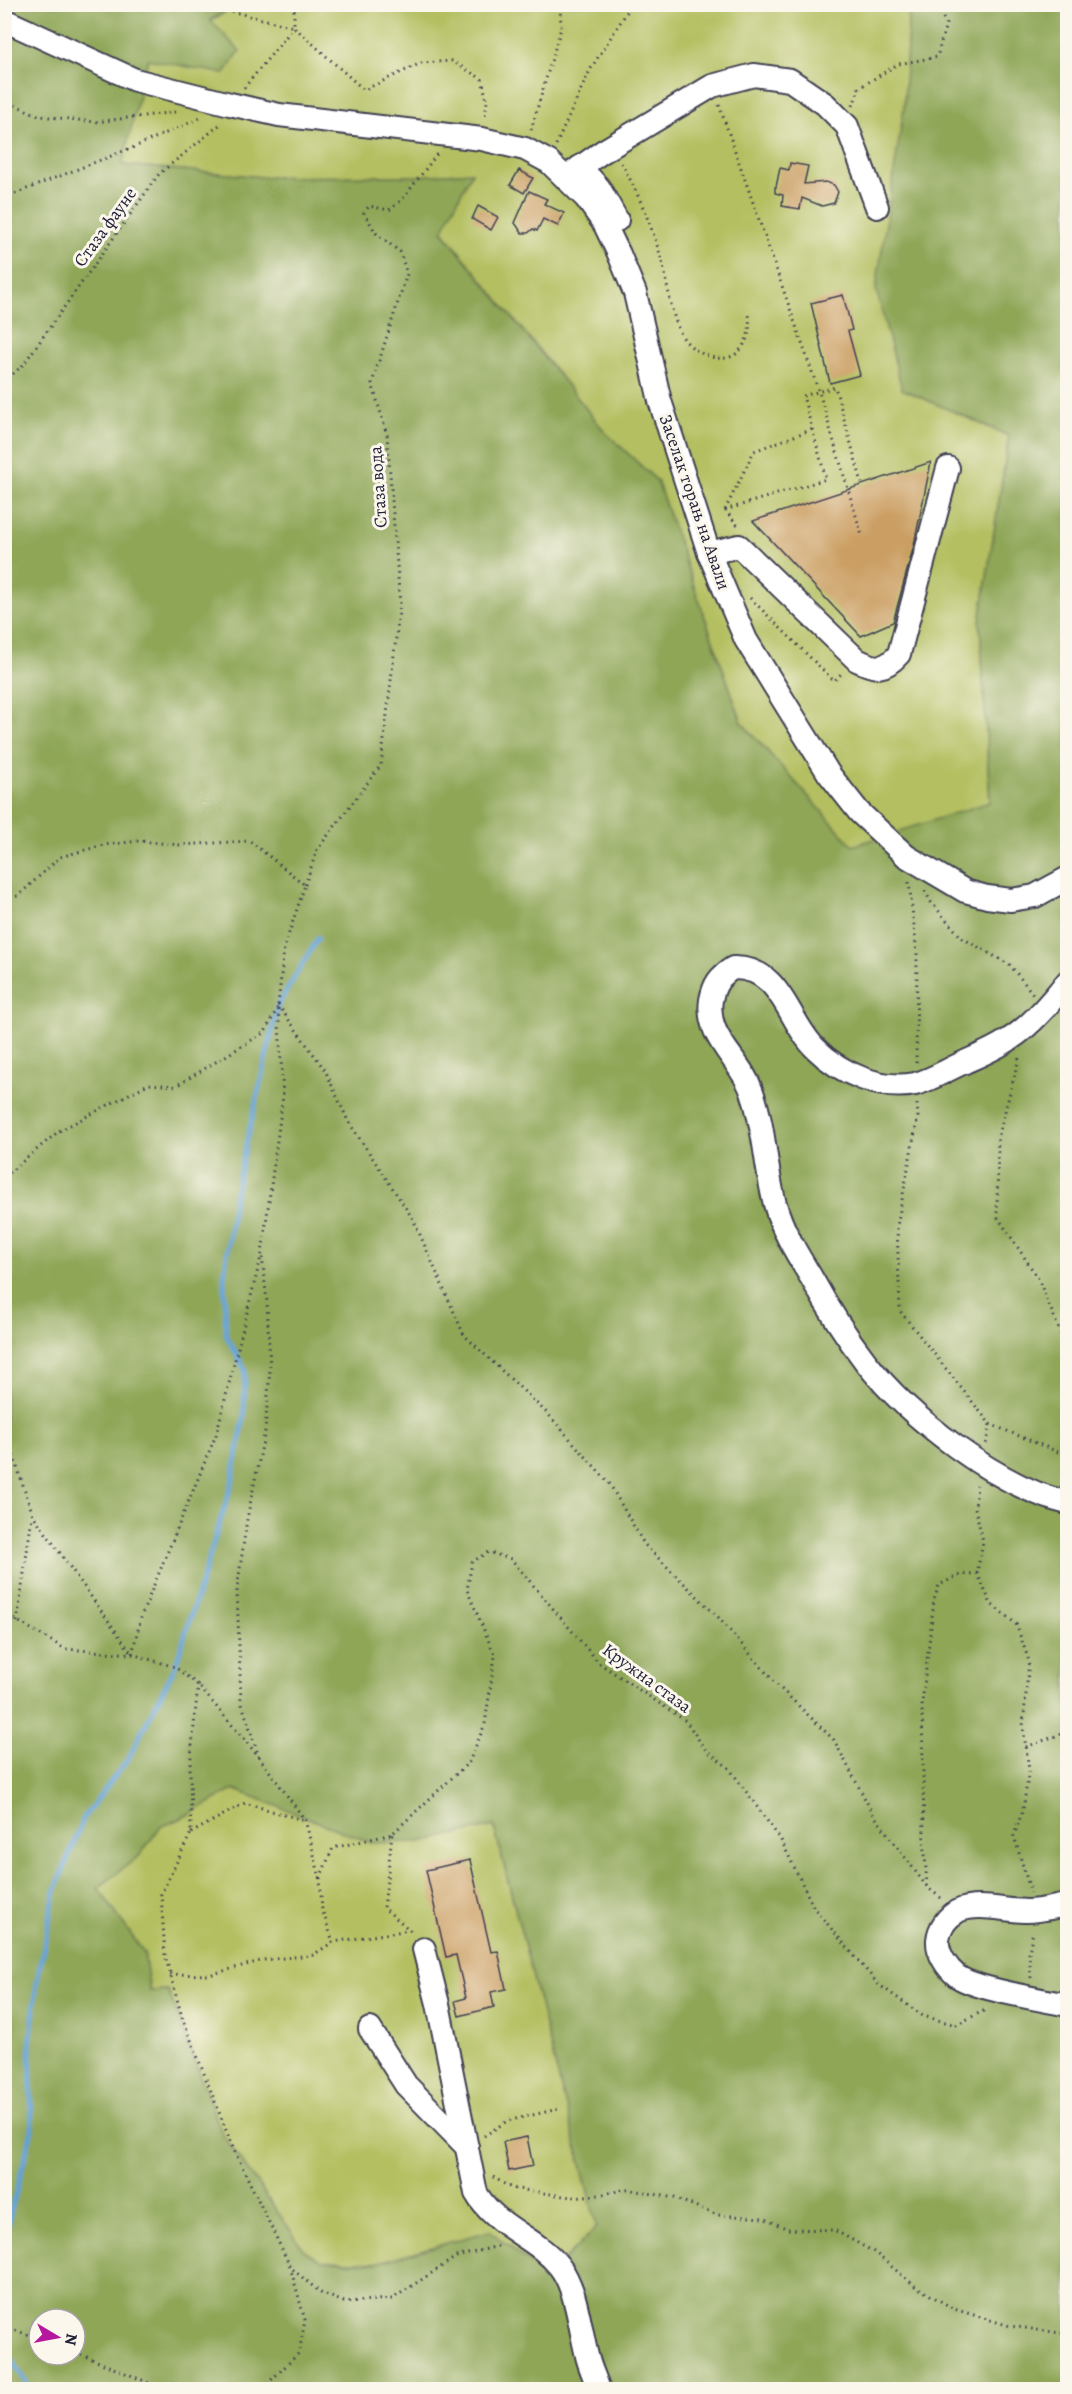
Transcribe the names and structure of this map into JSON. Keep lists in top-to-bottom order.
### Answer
{
  "streets": {
    "street": ["Заселак торањ на Авали"],
    "path": ["Стаза фауне", "Стаза вода", "Кружна стаза"]
  },
  "north": "right"
}
